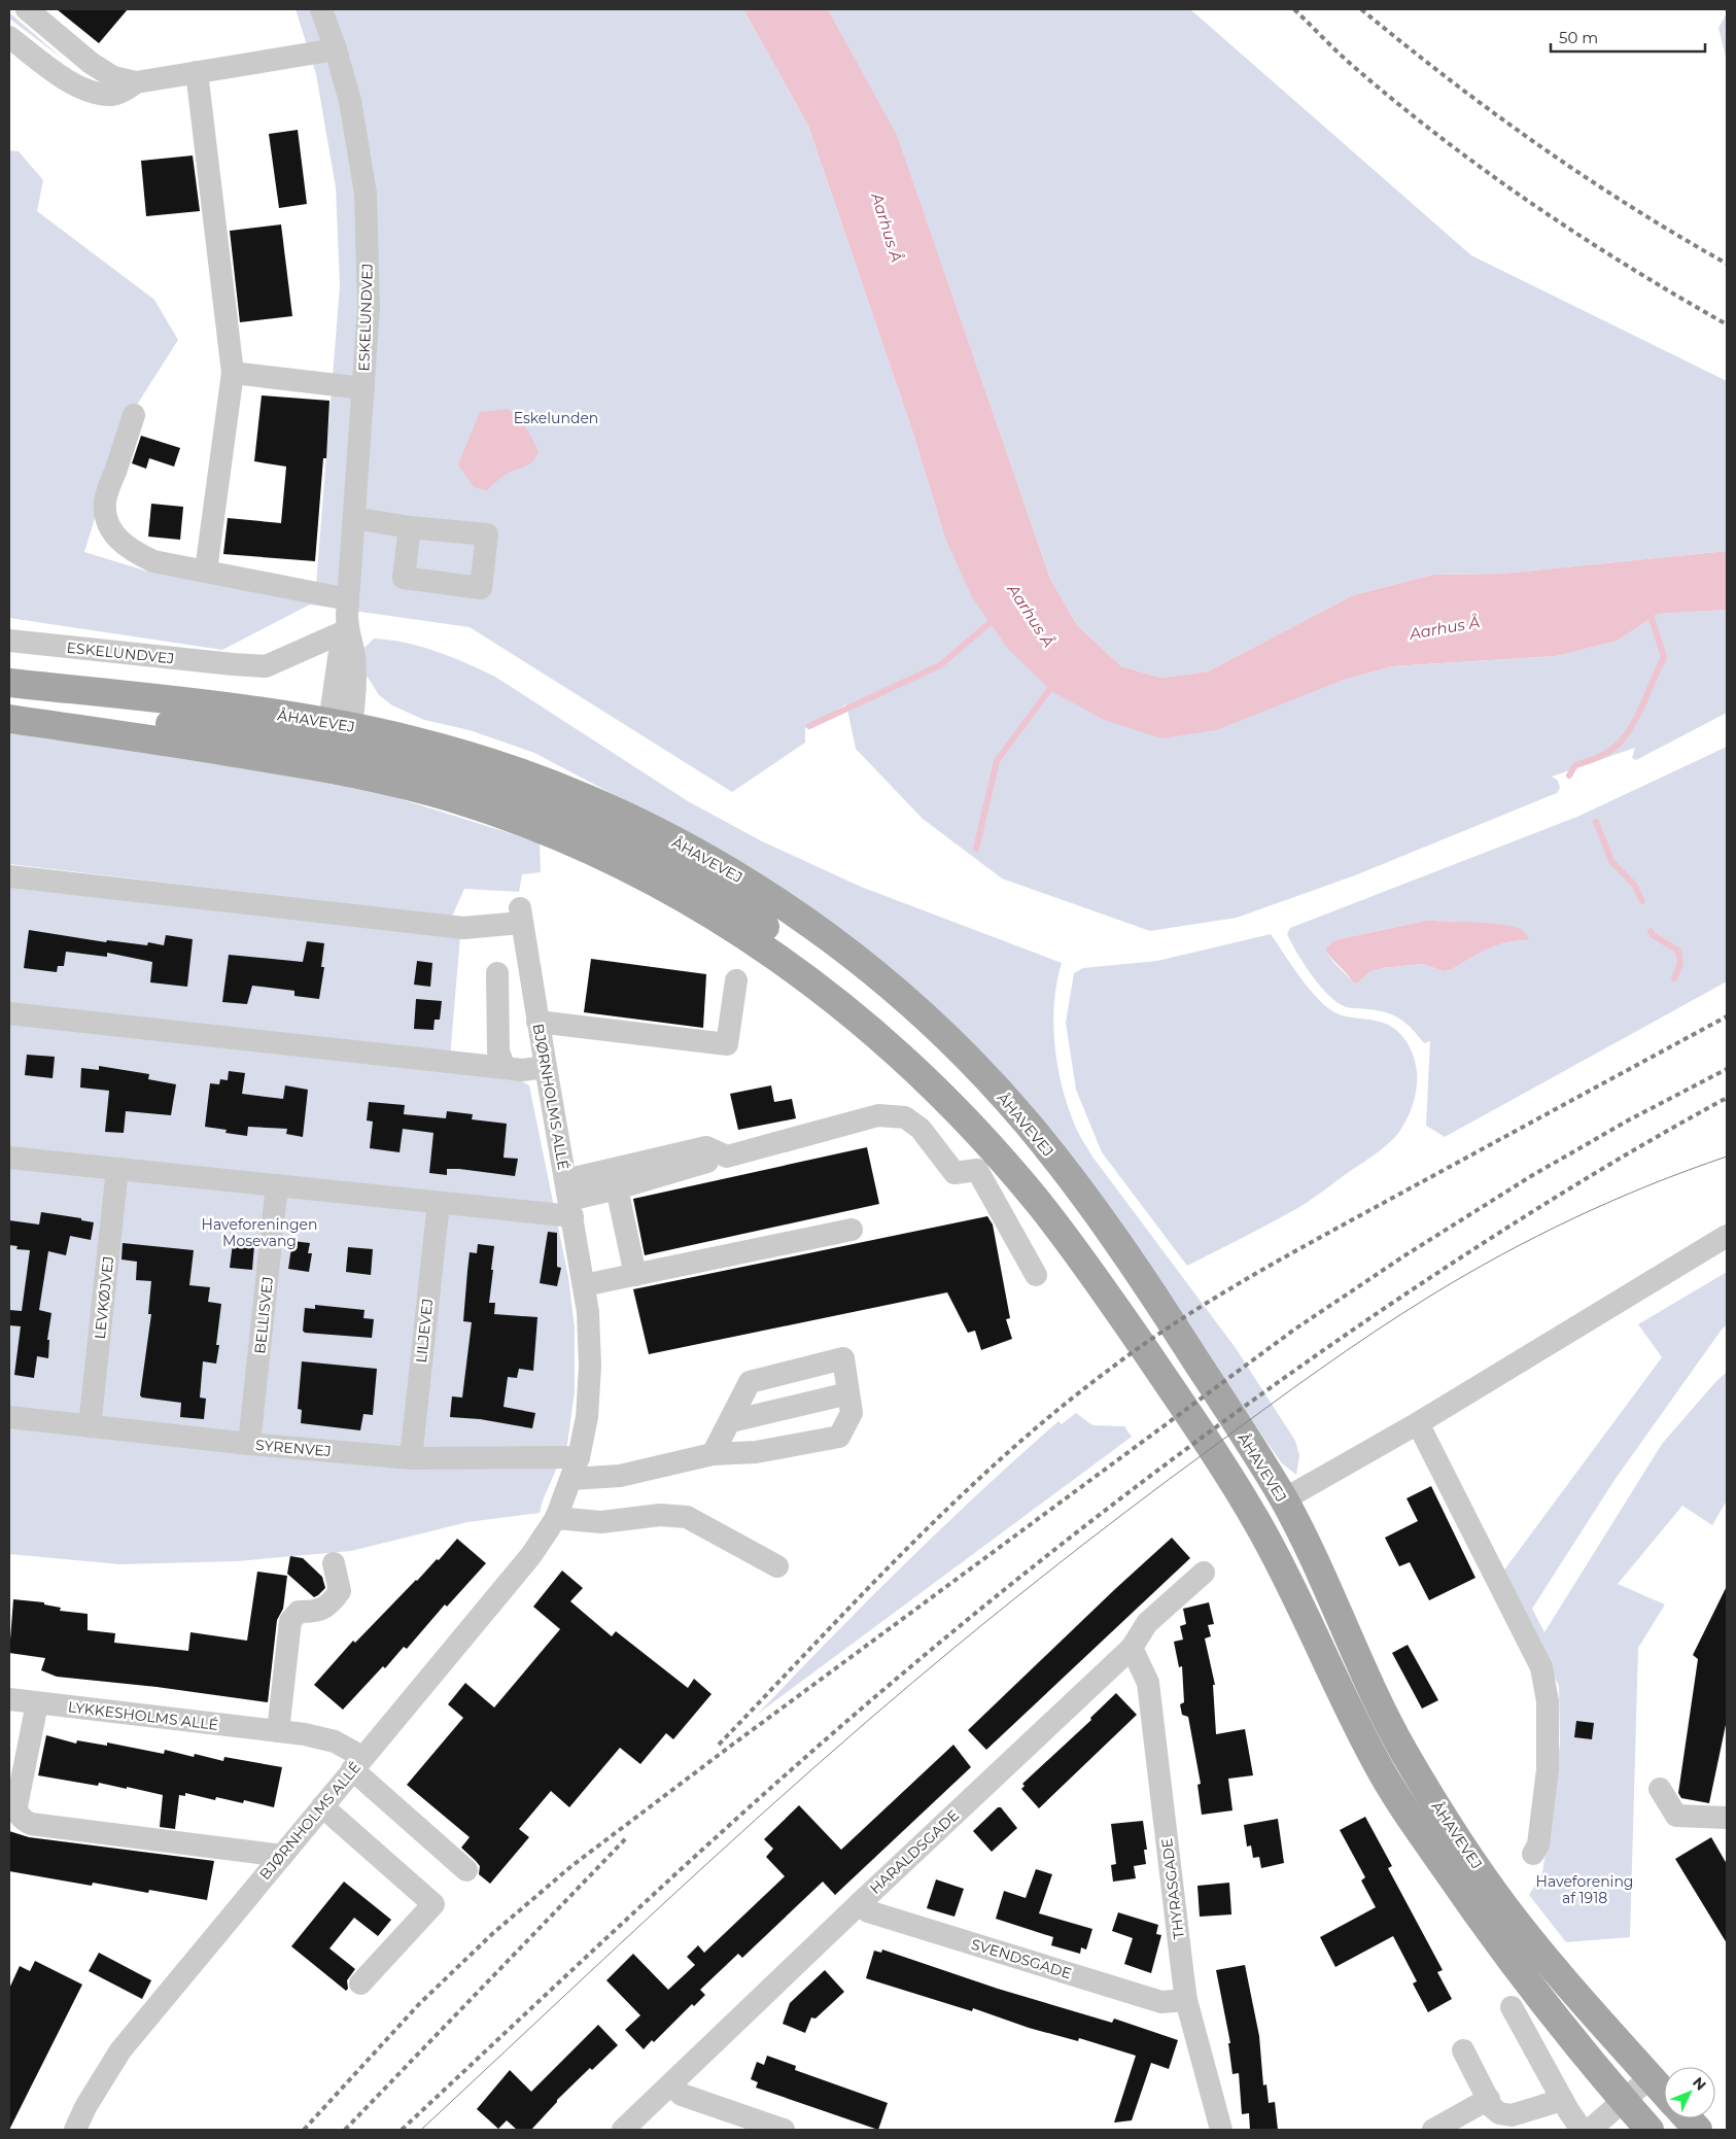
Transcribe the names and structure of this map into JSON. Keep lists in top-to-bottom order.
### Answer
{
  "streets": {
    "main road": ["ÅHAVEVEJ"],
    "street": [
      "ESKELUNDVEJ",
      "BJØRNHOLMS ALLÉ",
      "LEVKØJVEJ",
      "BELLISVEJ",
      "LILJEVEJ",
      "SYRENVEJ",
      "LYKKESHOLMS ALLÉ",
      "HARALDSGADE",
      "THYRASGADE",
      "SVENDSGADE"
    ]
  },
  "crossings": [
    ["ESKELUNDVEJ", "ÅHAVEVEJ"],
    ["BJØRNHOLMS ALLÉ", "SYRENVEJ"],
    ["BJØRNHOLMS ALLÉ", "LYKKESHOLMS ALLÉ"],
    ["LEVKØJVEJ", "SYRENVEJ"],
    ["BELLISVEJ", "SYRENVEJ"],
    ["LILJEVEJ", "SYRENVEJ"],
    ["HARALDSGADE", "THYRASGADE"],
    ["HARALDSGADE", "SVENDSGADE"],
    ["THYRASGADE", "SVENDSGADE"]
  ],
  "water": ["Aarhus Å"],
  "parks": ["Eskelunden", "Haveforeningen Mosevang", "Haveforening af 1918"],
  "scale_bar": "50 m",
  "north": "top right"
}
